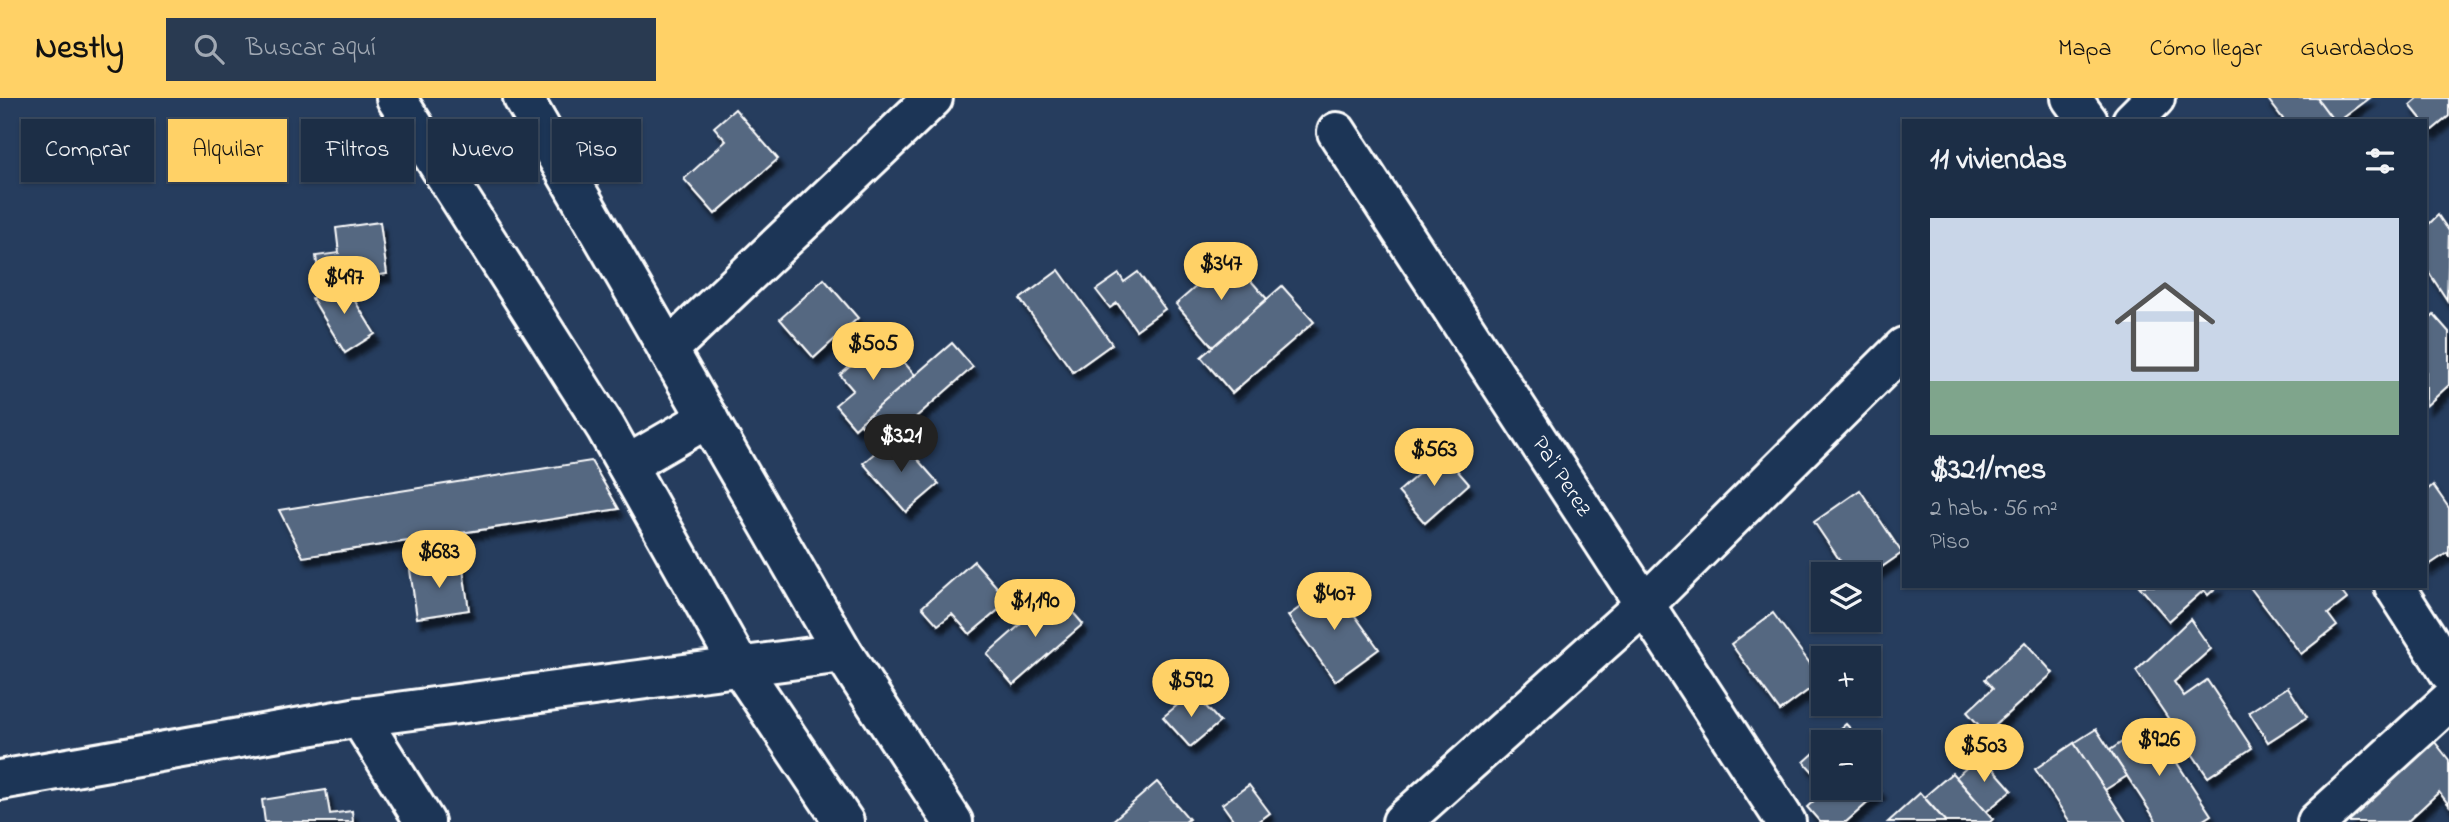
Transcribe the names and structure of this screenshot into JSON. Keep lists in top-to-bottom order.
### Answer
{
  "streets": {
    "street": ["Pa'i Perez"]
  },
  "page": {
    "header": "Nestly",
    "search": "Buscar aquí",
    "nav": ["Mapa", "Cómo llegar", "Guardados"],
    "chip": [
      "Comprar",
      "Alquilar",
      "Filtros",
      "Nuevo",
      "Piso"
    ],
    "heading": "11 viviendas",
    "list": [
      {
        "name": "$321/mes",
        "note": "2 hab. · 56 m² · Piso"
      }
    ],
    "price": [
      "$347",
      "$497",
      "$505",
      "$321",
      "$563",
      "$683",
      "$407",
      "$1,190",
      "$592",
      "$926",
      "$503"
    ],
    "map_buttons": ["+", "−"]
  }
}
